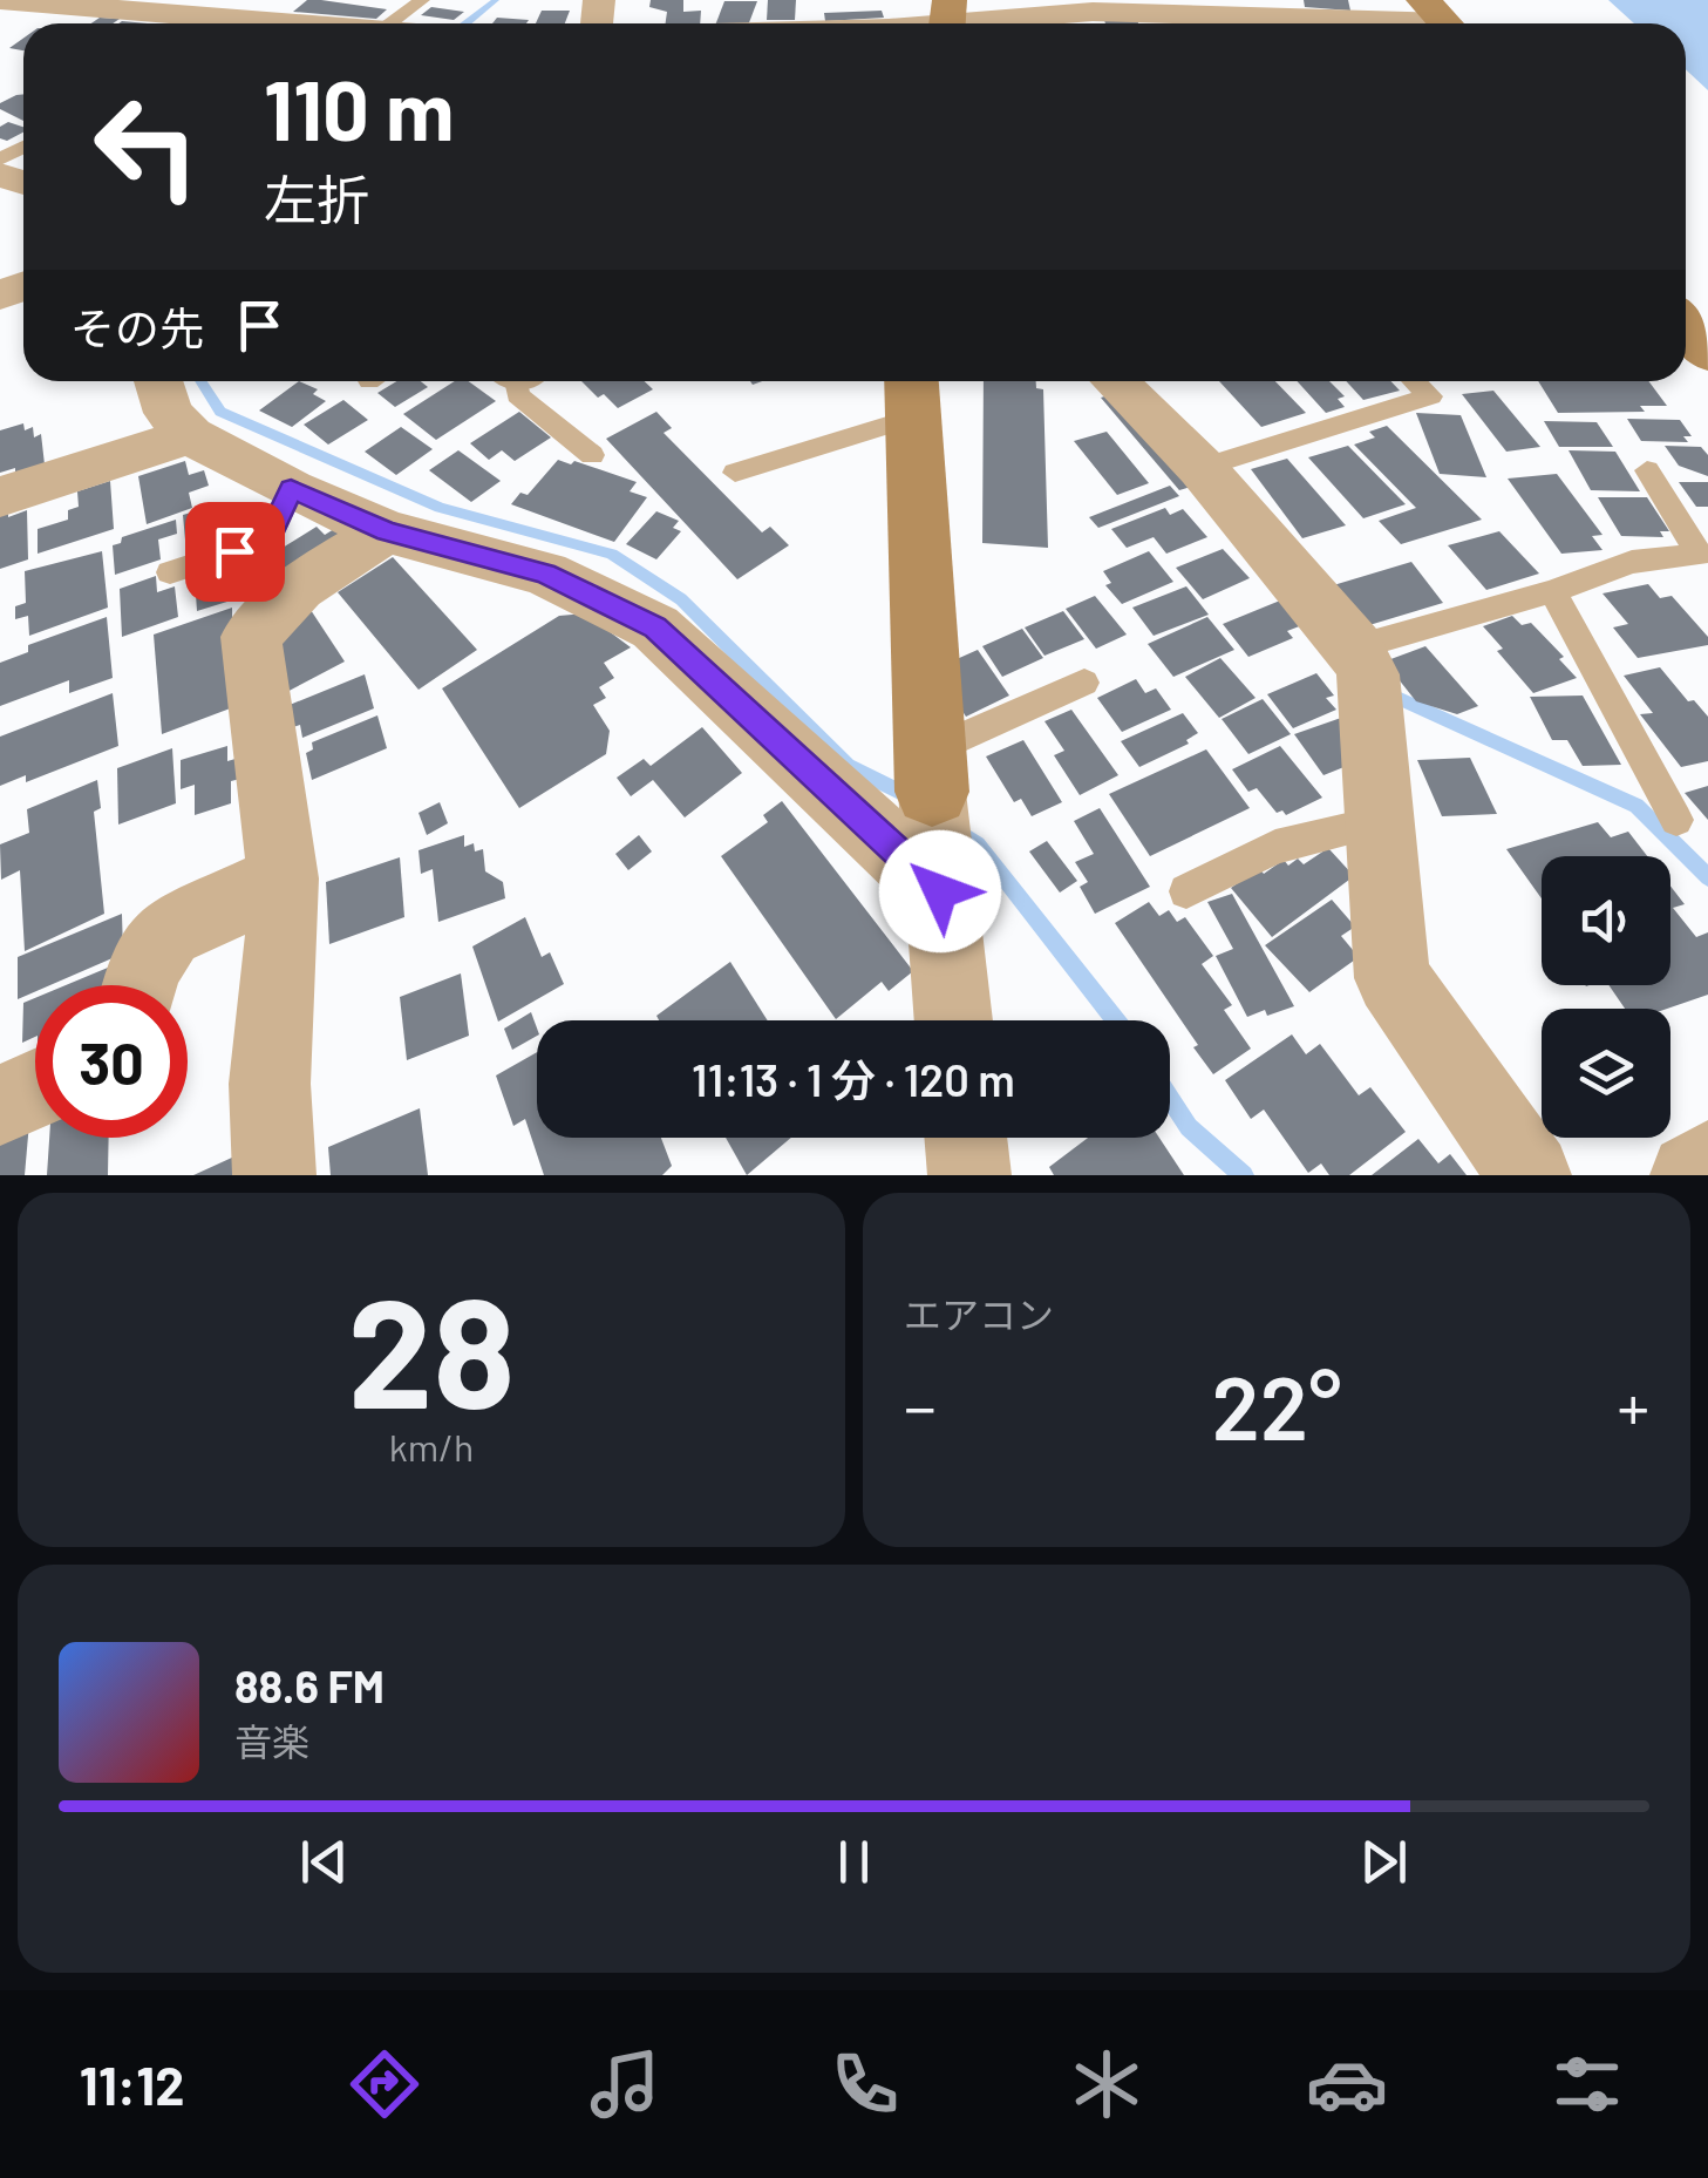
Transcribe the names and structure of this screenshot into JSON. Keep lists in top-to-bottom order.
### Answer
{
  "page": {
    "turn": ["110 m", "左折"],
    "then": "その先",
    "limit": "30",
    "trip": "11:13 · 1 分 · 120 m",
    "tile": [
      ["28", "km/h"],
      "エアコン"
    ],
    "heat": ["−", "22°", "+"],
    "song": ["88.6 FM", "音楽"],
    "tabs": "11:12"
  }
}
